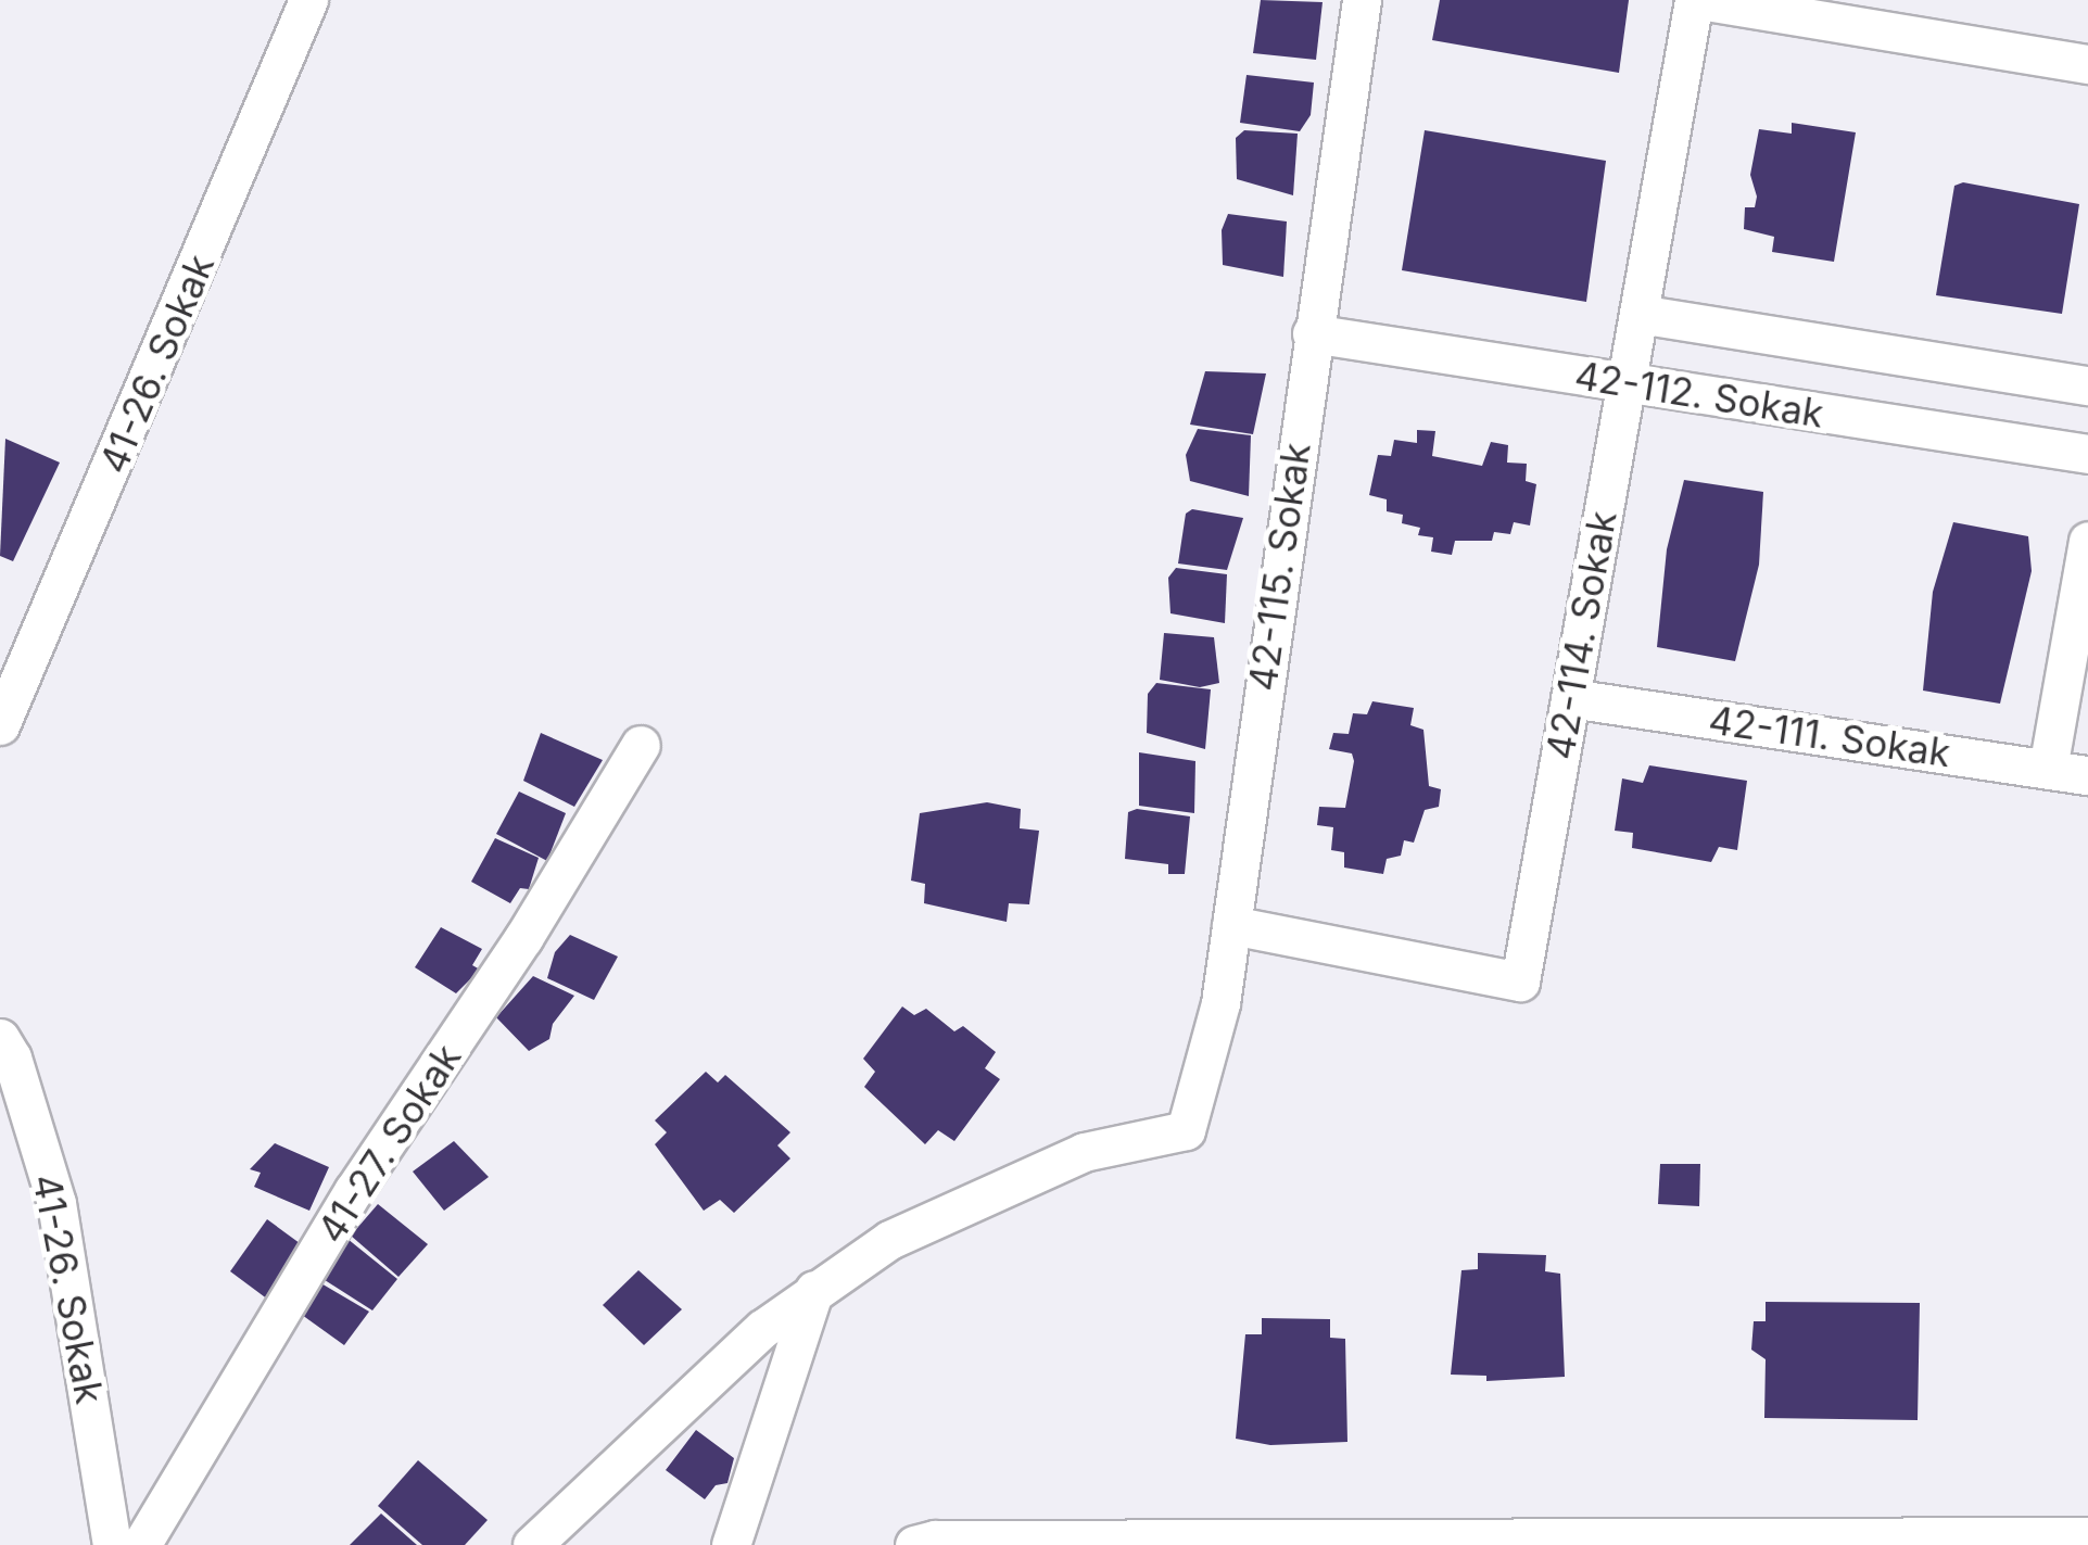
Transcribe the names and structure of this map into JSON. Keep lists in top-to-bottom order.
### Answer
{
  "streets": {
    "street": [
      "41-26. Sokak",
      "42-112. Sokak",
      "42-115. Sokak",
      "42-114. Sokak",
      "42-111. Sokak",
      "41-27. Sokak"
    ]
  },
  "crossings": [
    ["42-112. Sokak", "42-115. Sokak"],
    ["42-112. Sokak", "42-114. Sokak"],
    ["42-115. Sokak", "42-114. Sokak"],
    ["42-114. Sokak", "42-111. Sokak"]
  ]
}
